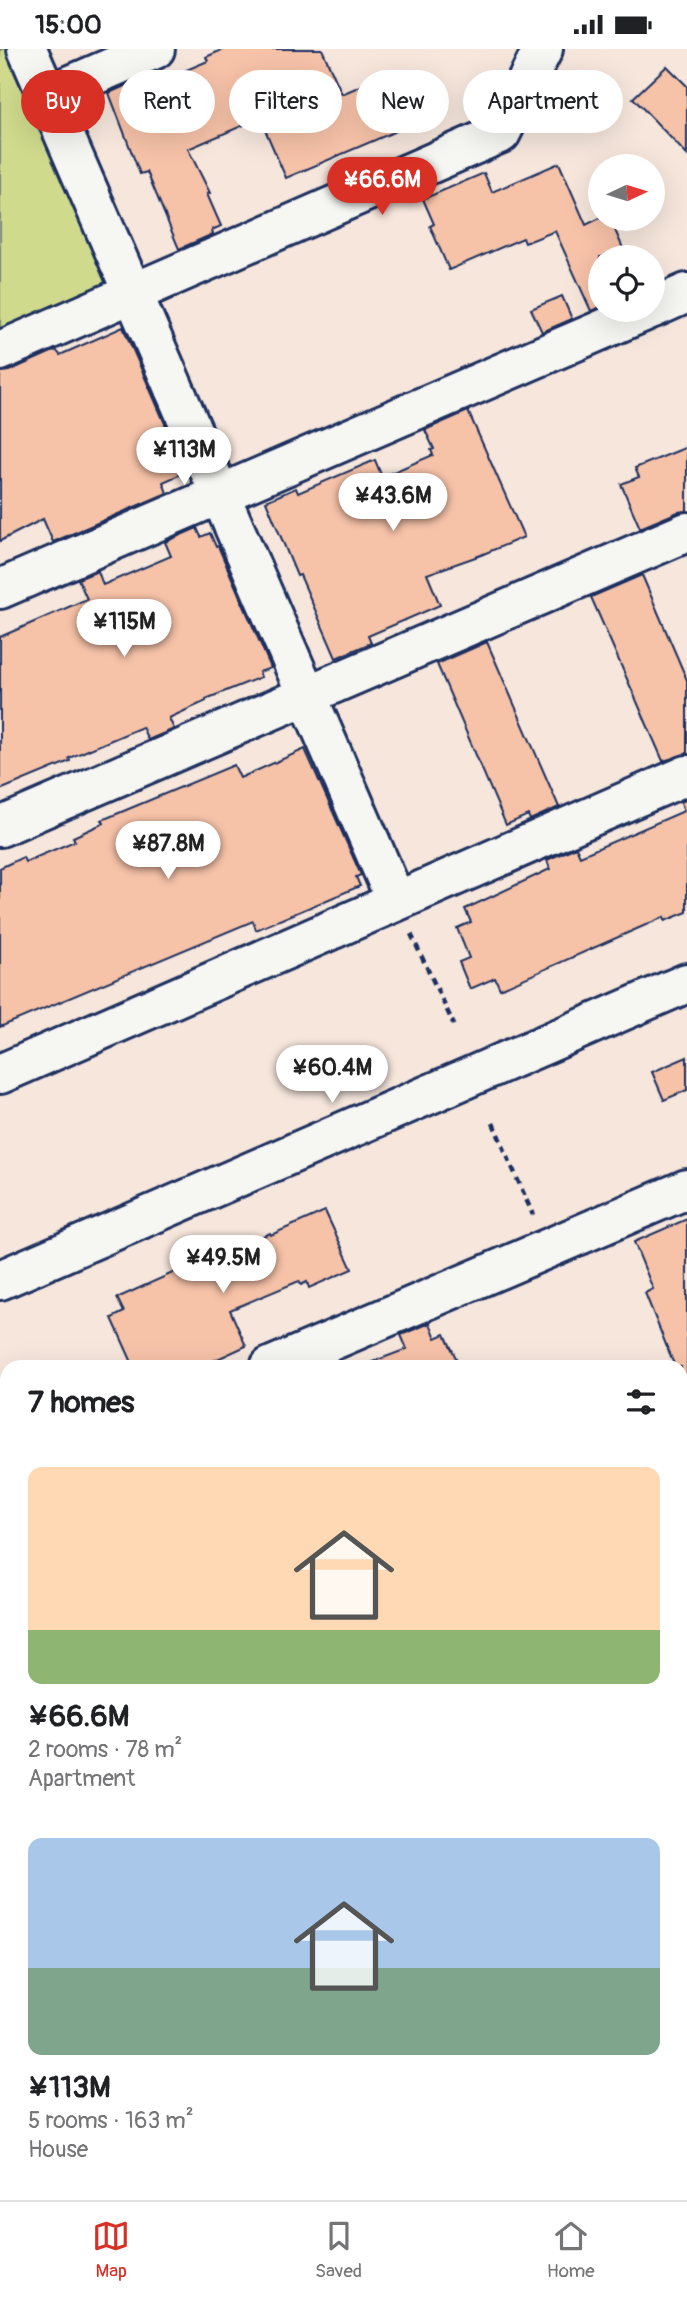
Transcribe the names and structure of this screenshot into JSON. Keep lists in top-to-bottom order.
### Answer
{
  "north": "right",
  "page": {
    "status": "15:00",
    "chip": [
      "Buy",
      "Rent",
      "Filters",
      "New",
      "Apartment"
    ],
    "price": [
      "¥66.6M",
      "¥113M",
      "¥43.6M",
      "¥115M",
      "¥87.8M",
      "¥60.4M",
      "¥49.5M"
    ],
    "heading": "7 homes",
    "list": [
      {
        "name": "¥66.6M",
        "note": "2 rooms · 78 m² · Apartment"
      },
      {
        "name": "¥113M",
        "note": "5 rooms · 163 m² · House"
      }
    ],
    "tabs": ["Map", "Saved", "Home"]
  }
}
